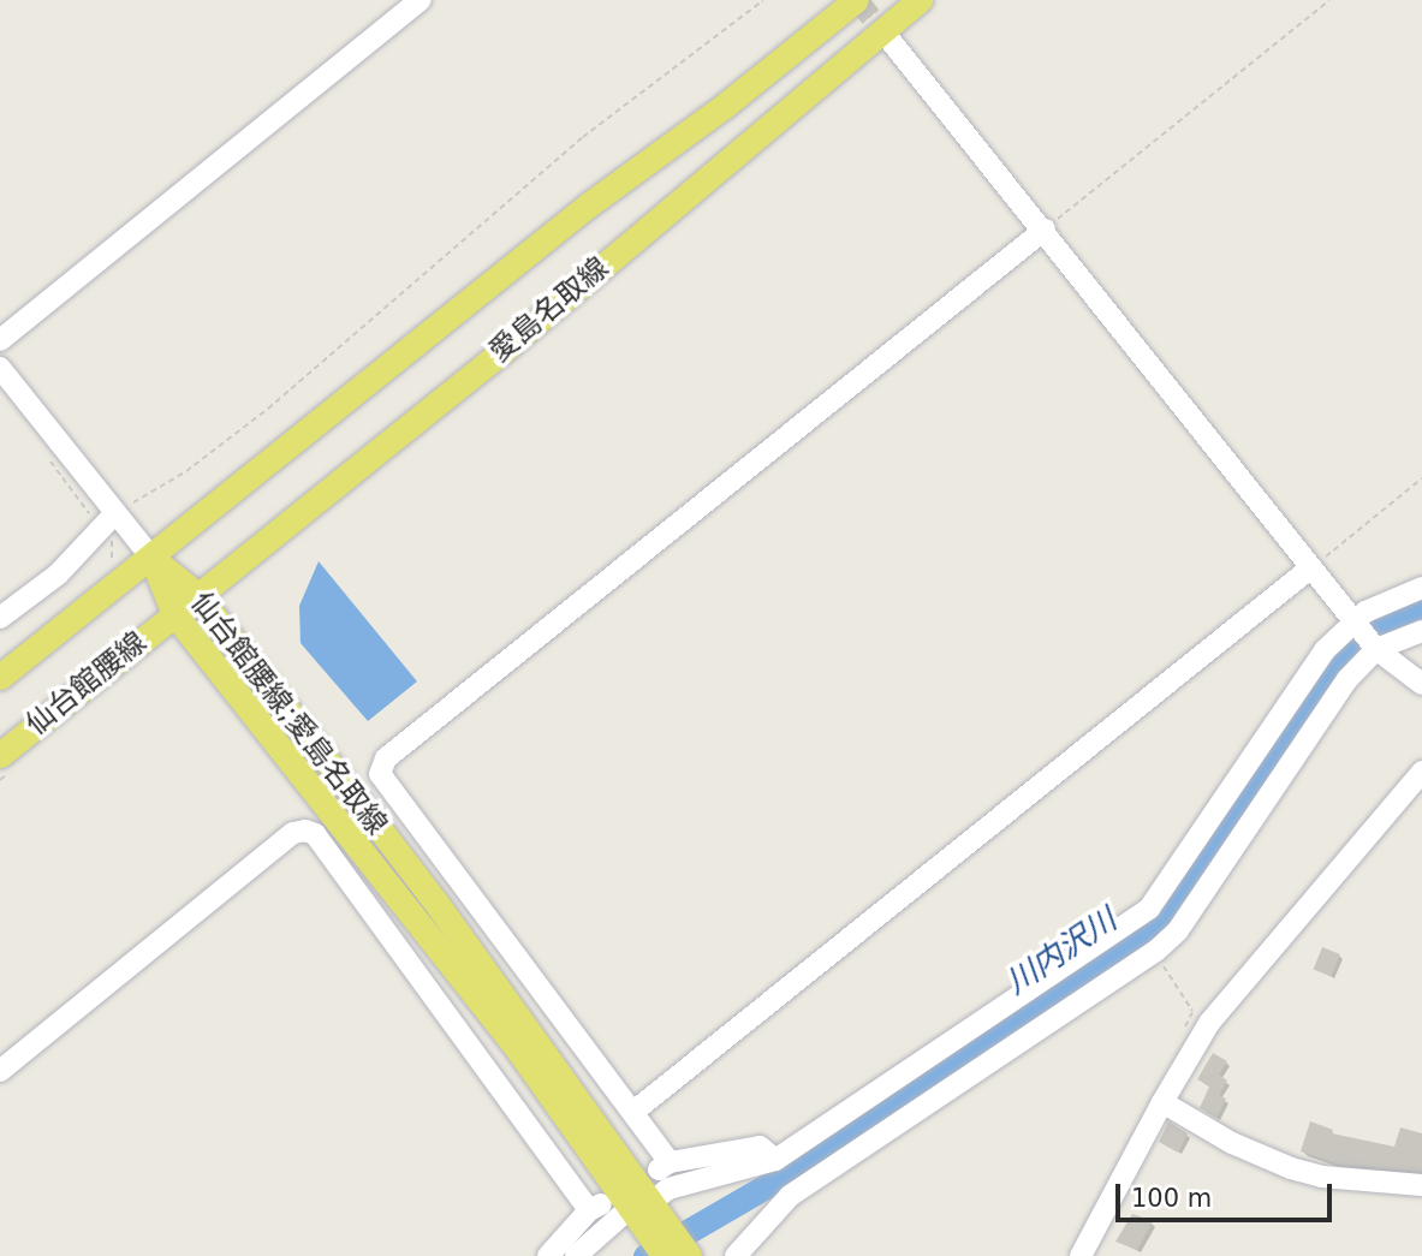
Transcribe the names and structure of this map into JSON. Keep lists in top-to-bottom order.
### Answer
{
  "streets": {
    "main road": ["愛島名取線", "仙台館腰線", "仙台館腰線;愛島名取線"]
  },
  "crossings": [
    ["愛島名取線", "仙台館腰線"],
    ["愛島名取線", "仙台館腰線;愛島名取線"],
    ["仙台館腰線", "仙台館腰線;愛島名取線"]
  ],
  "water": ["川内沢川"],
  "scale_bar": "100 m"
}
